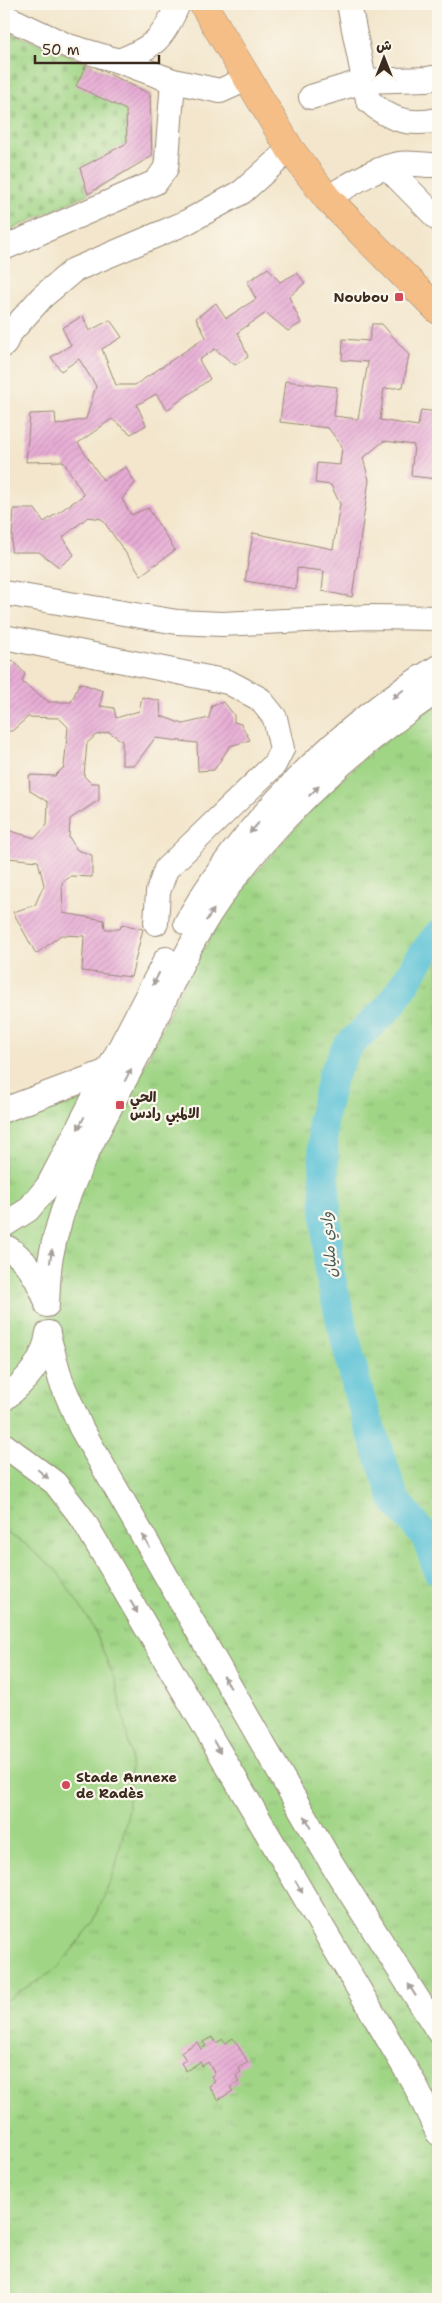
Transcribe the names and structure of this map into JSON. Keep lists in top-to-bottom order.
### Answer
{
  "water": ["وادي مليان"],
  "places": {
    "transit": ["Noubou", "الحي الالمبي رادس"],
    "other": ["Stade Annexe de Radès"]
  },
  "scale_bar": "50 m",
  "north": "top"
}
